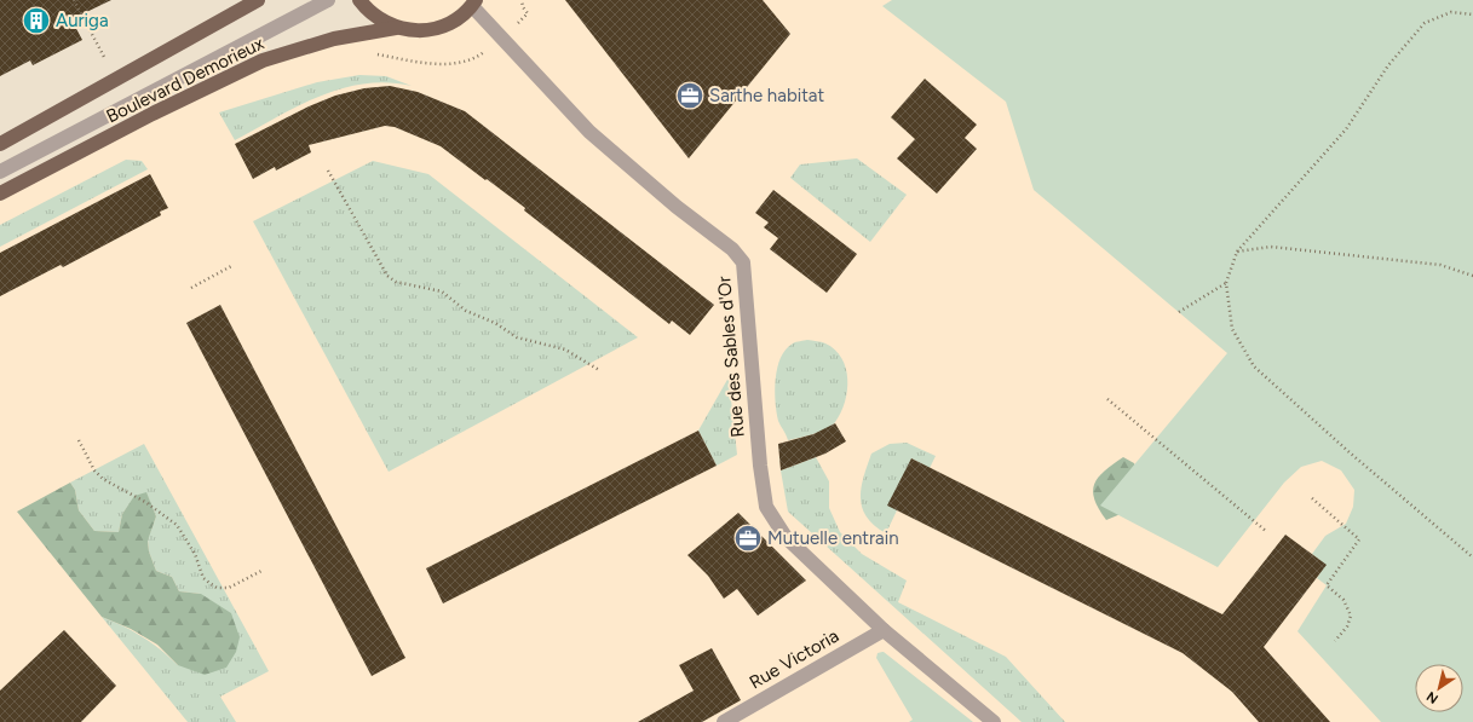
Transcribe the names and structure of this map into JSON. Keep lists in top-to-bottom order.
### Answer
{
  "streets": {
    "main road": ["Boulevard Demorieux"],
    "street": ["Rue des Sables d'Or", "Rue Victoria"]
  },
  "crossings": [
    ["Boulevard Demorieux", "Rue des Sables d'Or"],
    ["Rue des Sables d'Or", "Rue Victoria"]
  ],
  "places": {
    "building": ["Auriga"],
    "office": ["Sarthe habitat", "Mutuelle entrain"]
  },
  "north": "bottom left"
}
